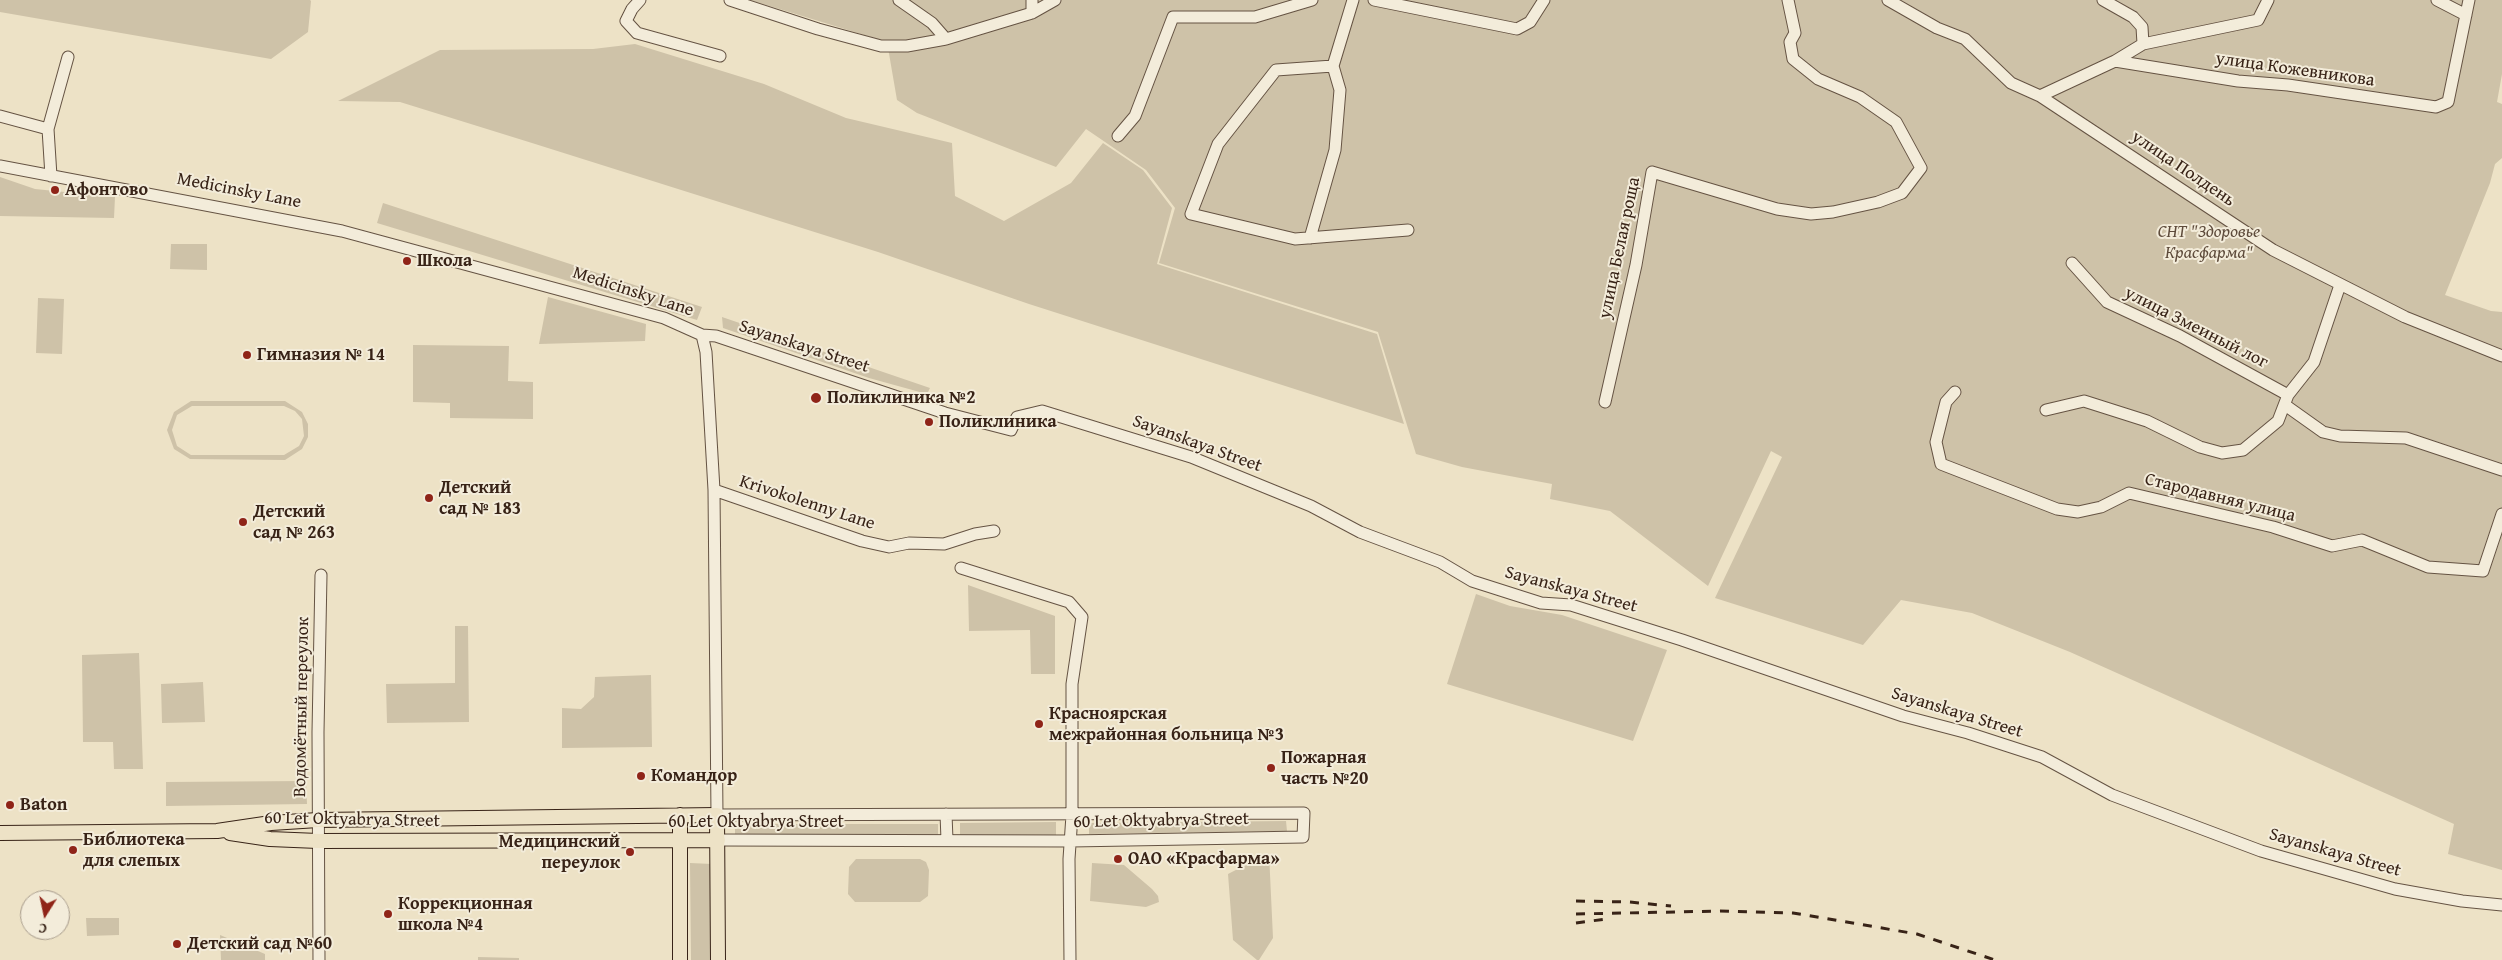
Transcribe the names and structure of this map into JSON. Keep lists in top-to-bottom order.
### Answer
{
  "streets": {
    "main road": ["Medicinsky Lane", "60 Let Oktyabrya Street"],
    "street": [
      "улица Кожевникова",
      "улица Полдень",
      "улица Белая роща",
      "улица Змеиный лог",
      "Sayanskaya Street",
      "Стародавняя улица",
      "Krivokolenny Lane",
      "Водомётный переулок"
    ]
  },
  "crossings": [
    ["Medicinsky Lane", "Sayanskaya Street"],
    ["Medicinsky Lane", "Krivokolenny Lane"],
    ["Medicinsky Lane", "60 Let Oktyabrya Street"],
    ["Водомётный переулок", "60 Let Oktyabrya Street"]
  ],
  "parks": ["СНТ \"Здоровье Красфарма\""],
  "places": [
    "Афонтово",
    "Школа",
    "Гимназия № 14",
    "Поликлиника №2",
    "Поликлиника",
    "Детский сад № 183",
    "Детский сад № 263",
    "Красноярская межрайонная больница №3",
    "Пожарная часть №20",
    "Командор",
    "Baton",
    "Библиотека для слепых",
    "Медицинский переулок",
    "ОАО «Красфарма»",
    "Коррекционная школа №4",
    "Детский сад №60"
  ],
  "north": "bottom"
}
